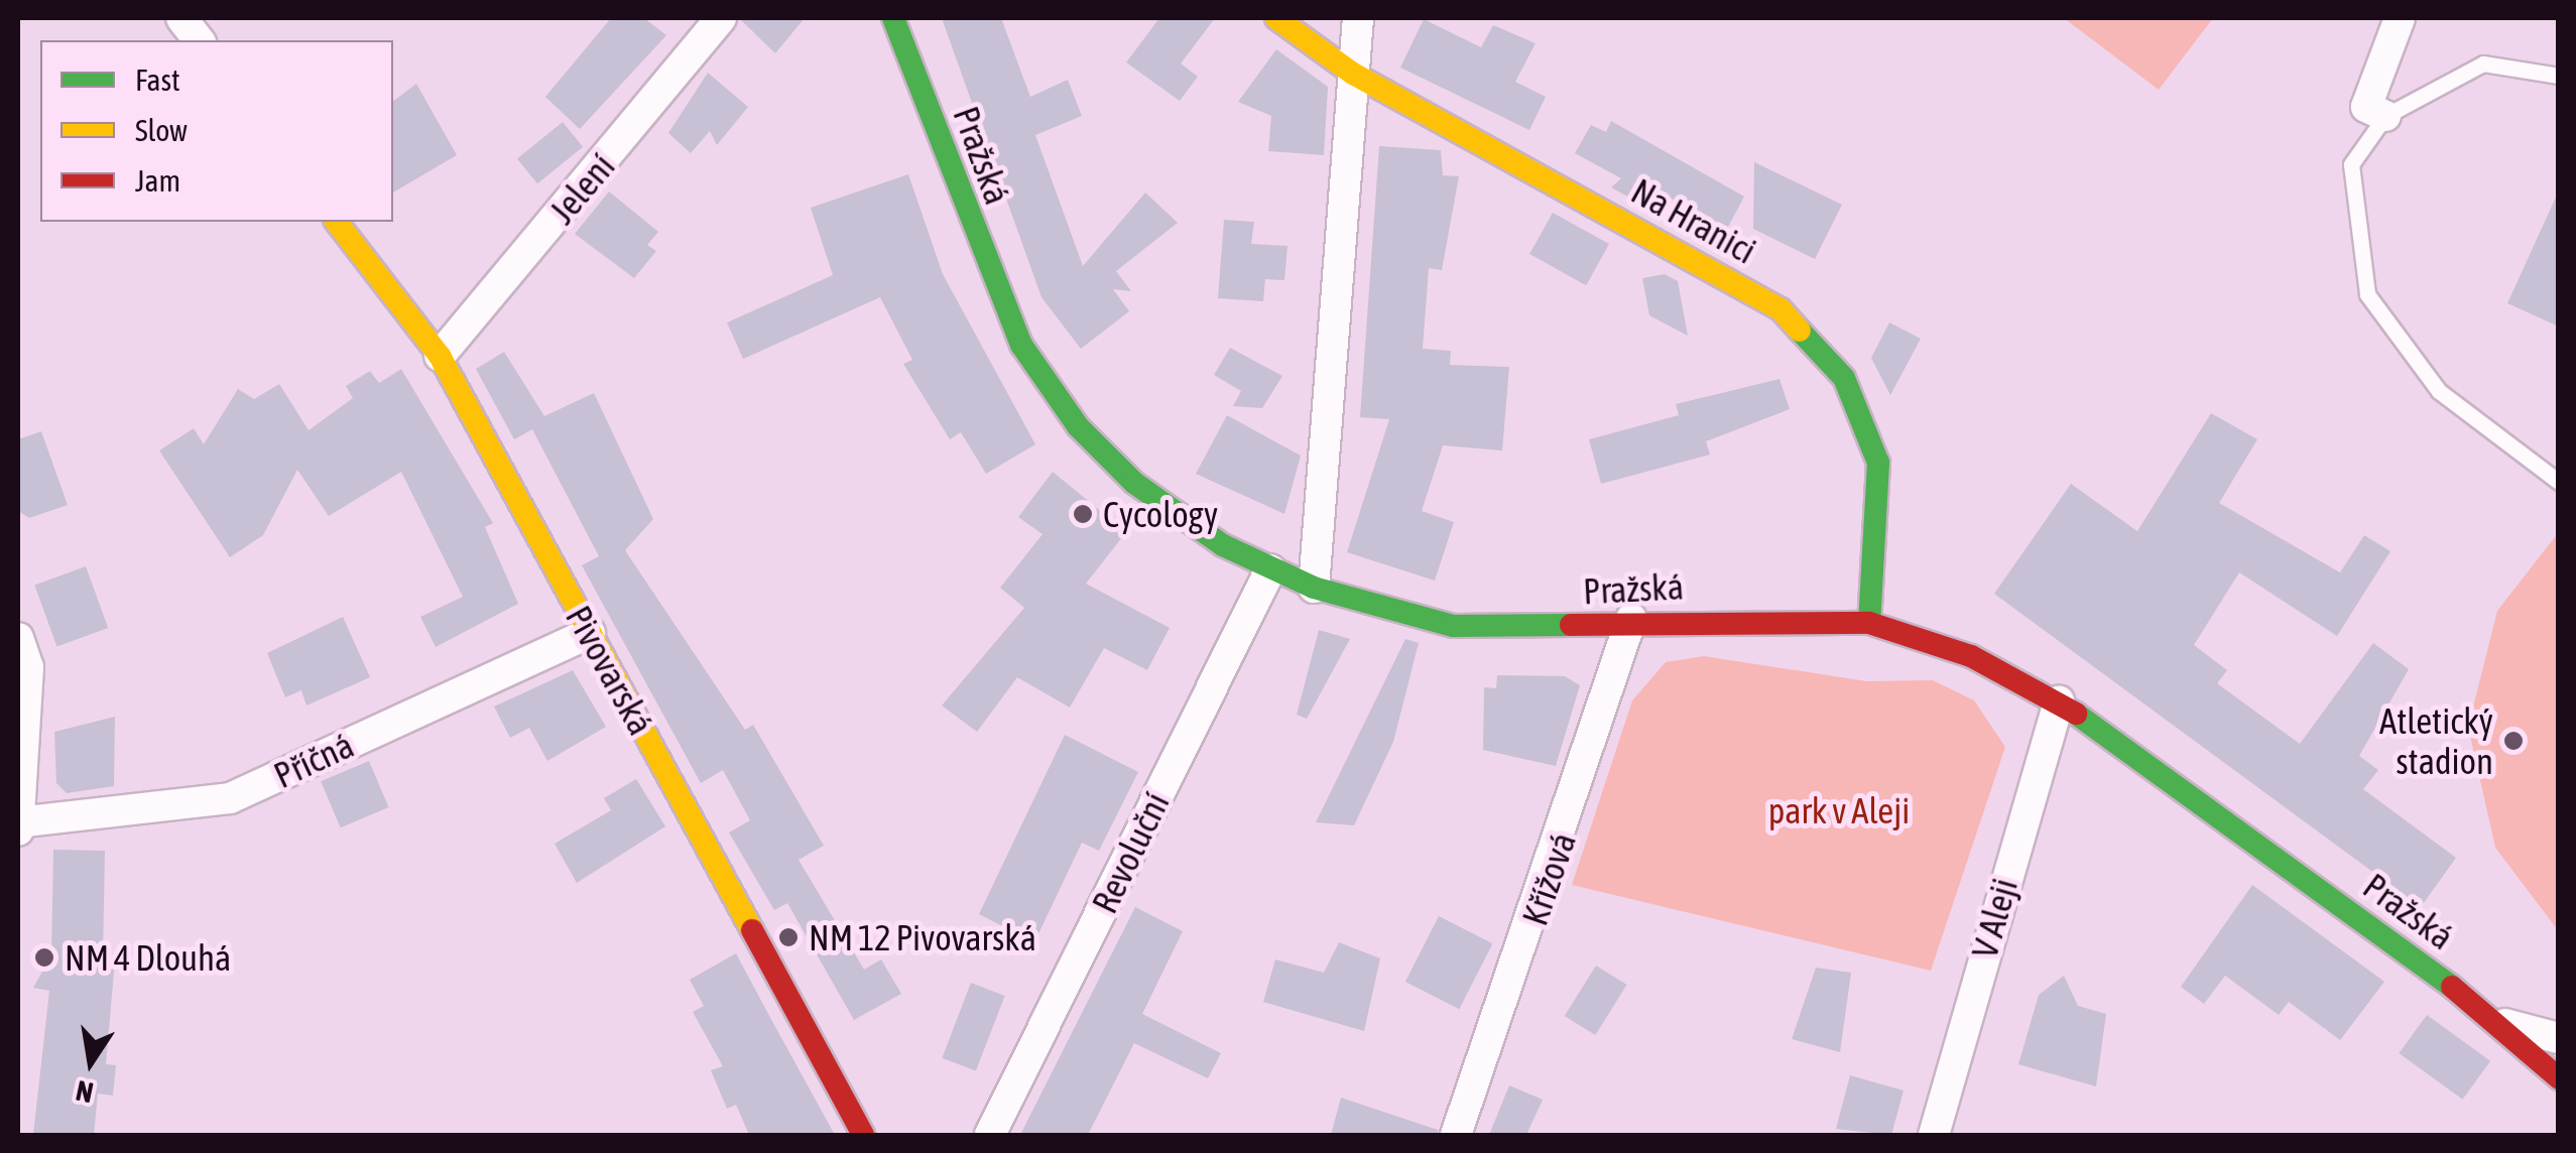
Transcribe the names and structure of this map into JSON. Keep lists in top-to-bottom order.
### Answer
{
  "streets": {
    "main road": ["Pražská", "Na Hranici", "Pivovarská"],
    "street": [
      "Jelení",
      "Příčná",
      "Revoluční",
      "Křížová",
      "V Aleji"
    ]
  },
  "crossings": [
    ["Pražská", "Na Hranici"],
    ["Pražská", "Revoluční"],
    ["Pražská", "Křížová"],
    ["Pražská", "V Aleji"],
    ["Jelení", "Pivovarská"],
    ["Pivovarská", "Příčná"]
  ],
  "parks": ["park v Aleji"],
  "places": [
    "Cycology",
    "Atletický stadion",
    "NM 12 Pivovarská",
    "NM 4 Dlouhá"
  ],
  "legend": ["Fast", "Slow", "Jam"],
  "north": "bottom"
}
